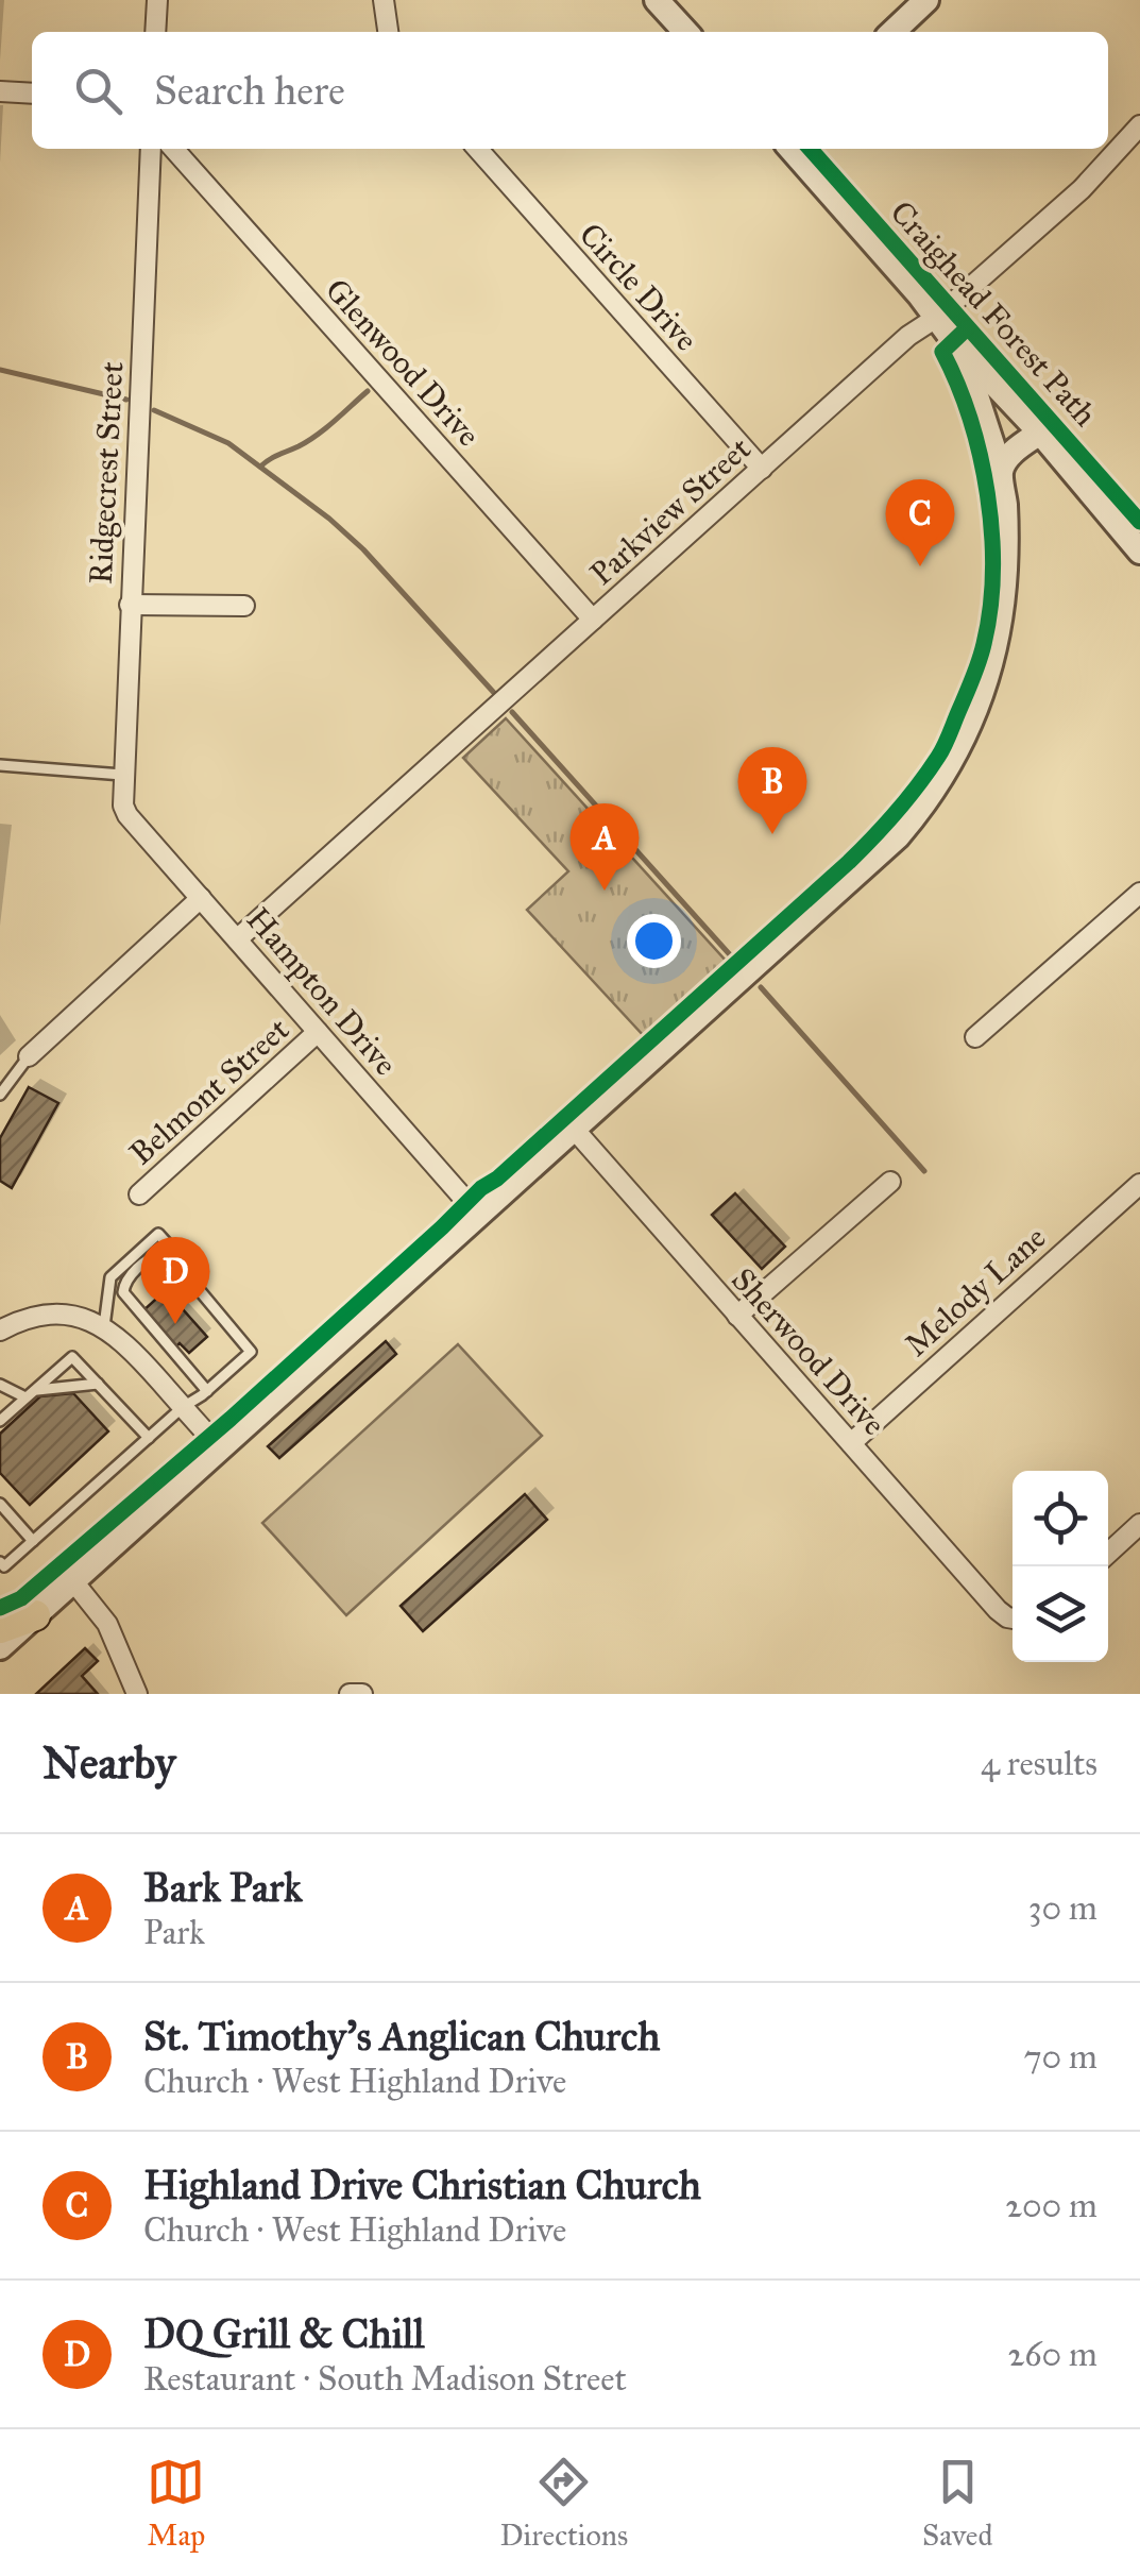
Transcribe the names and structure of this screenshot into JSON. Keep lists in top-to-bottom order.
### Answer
{
  "streets": {
    "street": [
      "Circle Drive",
      "Glenwood Drive",
      "Ridgecrest Street",
      "Parkview Street",
      "Hampton Drive",
      "Belmont Street",
      "Melody Lane",
      "Sherwood Drive"
    ],
    "cycle path": ["Craighead Forest Path"]
  },
  "crossings": [
    ["Circle Drive", "Parkview Street"],
    ["Glenwood Drive", "Parkview Street"],
    ["Ridgecrest Street", "Hampton Drive"],
    ["Parkview Street", "Hampton Drive"],
    ["Hampton Drive", "Belmont Street"],
    ["Melody Lane", "Sherwood Drive"]
  ],
  "page": {
    "search": "Search here",
    "pins": [
      "C",
      "B",
      "A",
      "D"
    ],
    "heading": ["Nearby", "4 results"],
    "list": [
      {
        "mark": "A",
        "name": "Bark Park",
        "note": "Park",
        "value": "30 m"
      },
      {
        "mark": "B",
        "name": "St. Timothy's Anglican Church",
        "note": "Church · West Highland Drive",
        "value": "70 m"
      },
      {
        "mark": "C",
        "name": "Highland Drive Christian Church",
        "note": "Church · West Highland Drive",
        "value": "200 m"
      },
      {
        "mark": "D",
        "name": "DQ Grill & Chill",
        "note": "Restaurant · South Madison Street",
        "value": "260 m"
      }
    ],
    "nav": ["Map", "Directions", "Saved"]
  }
}
